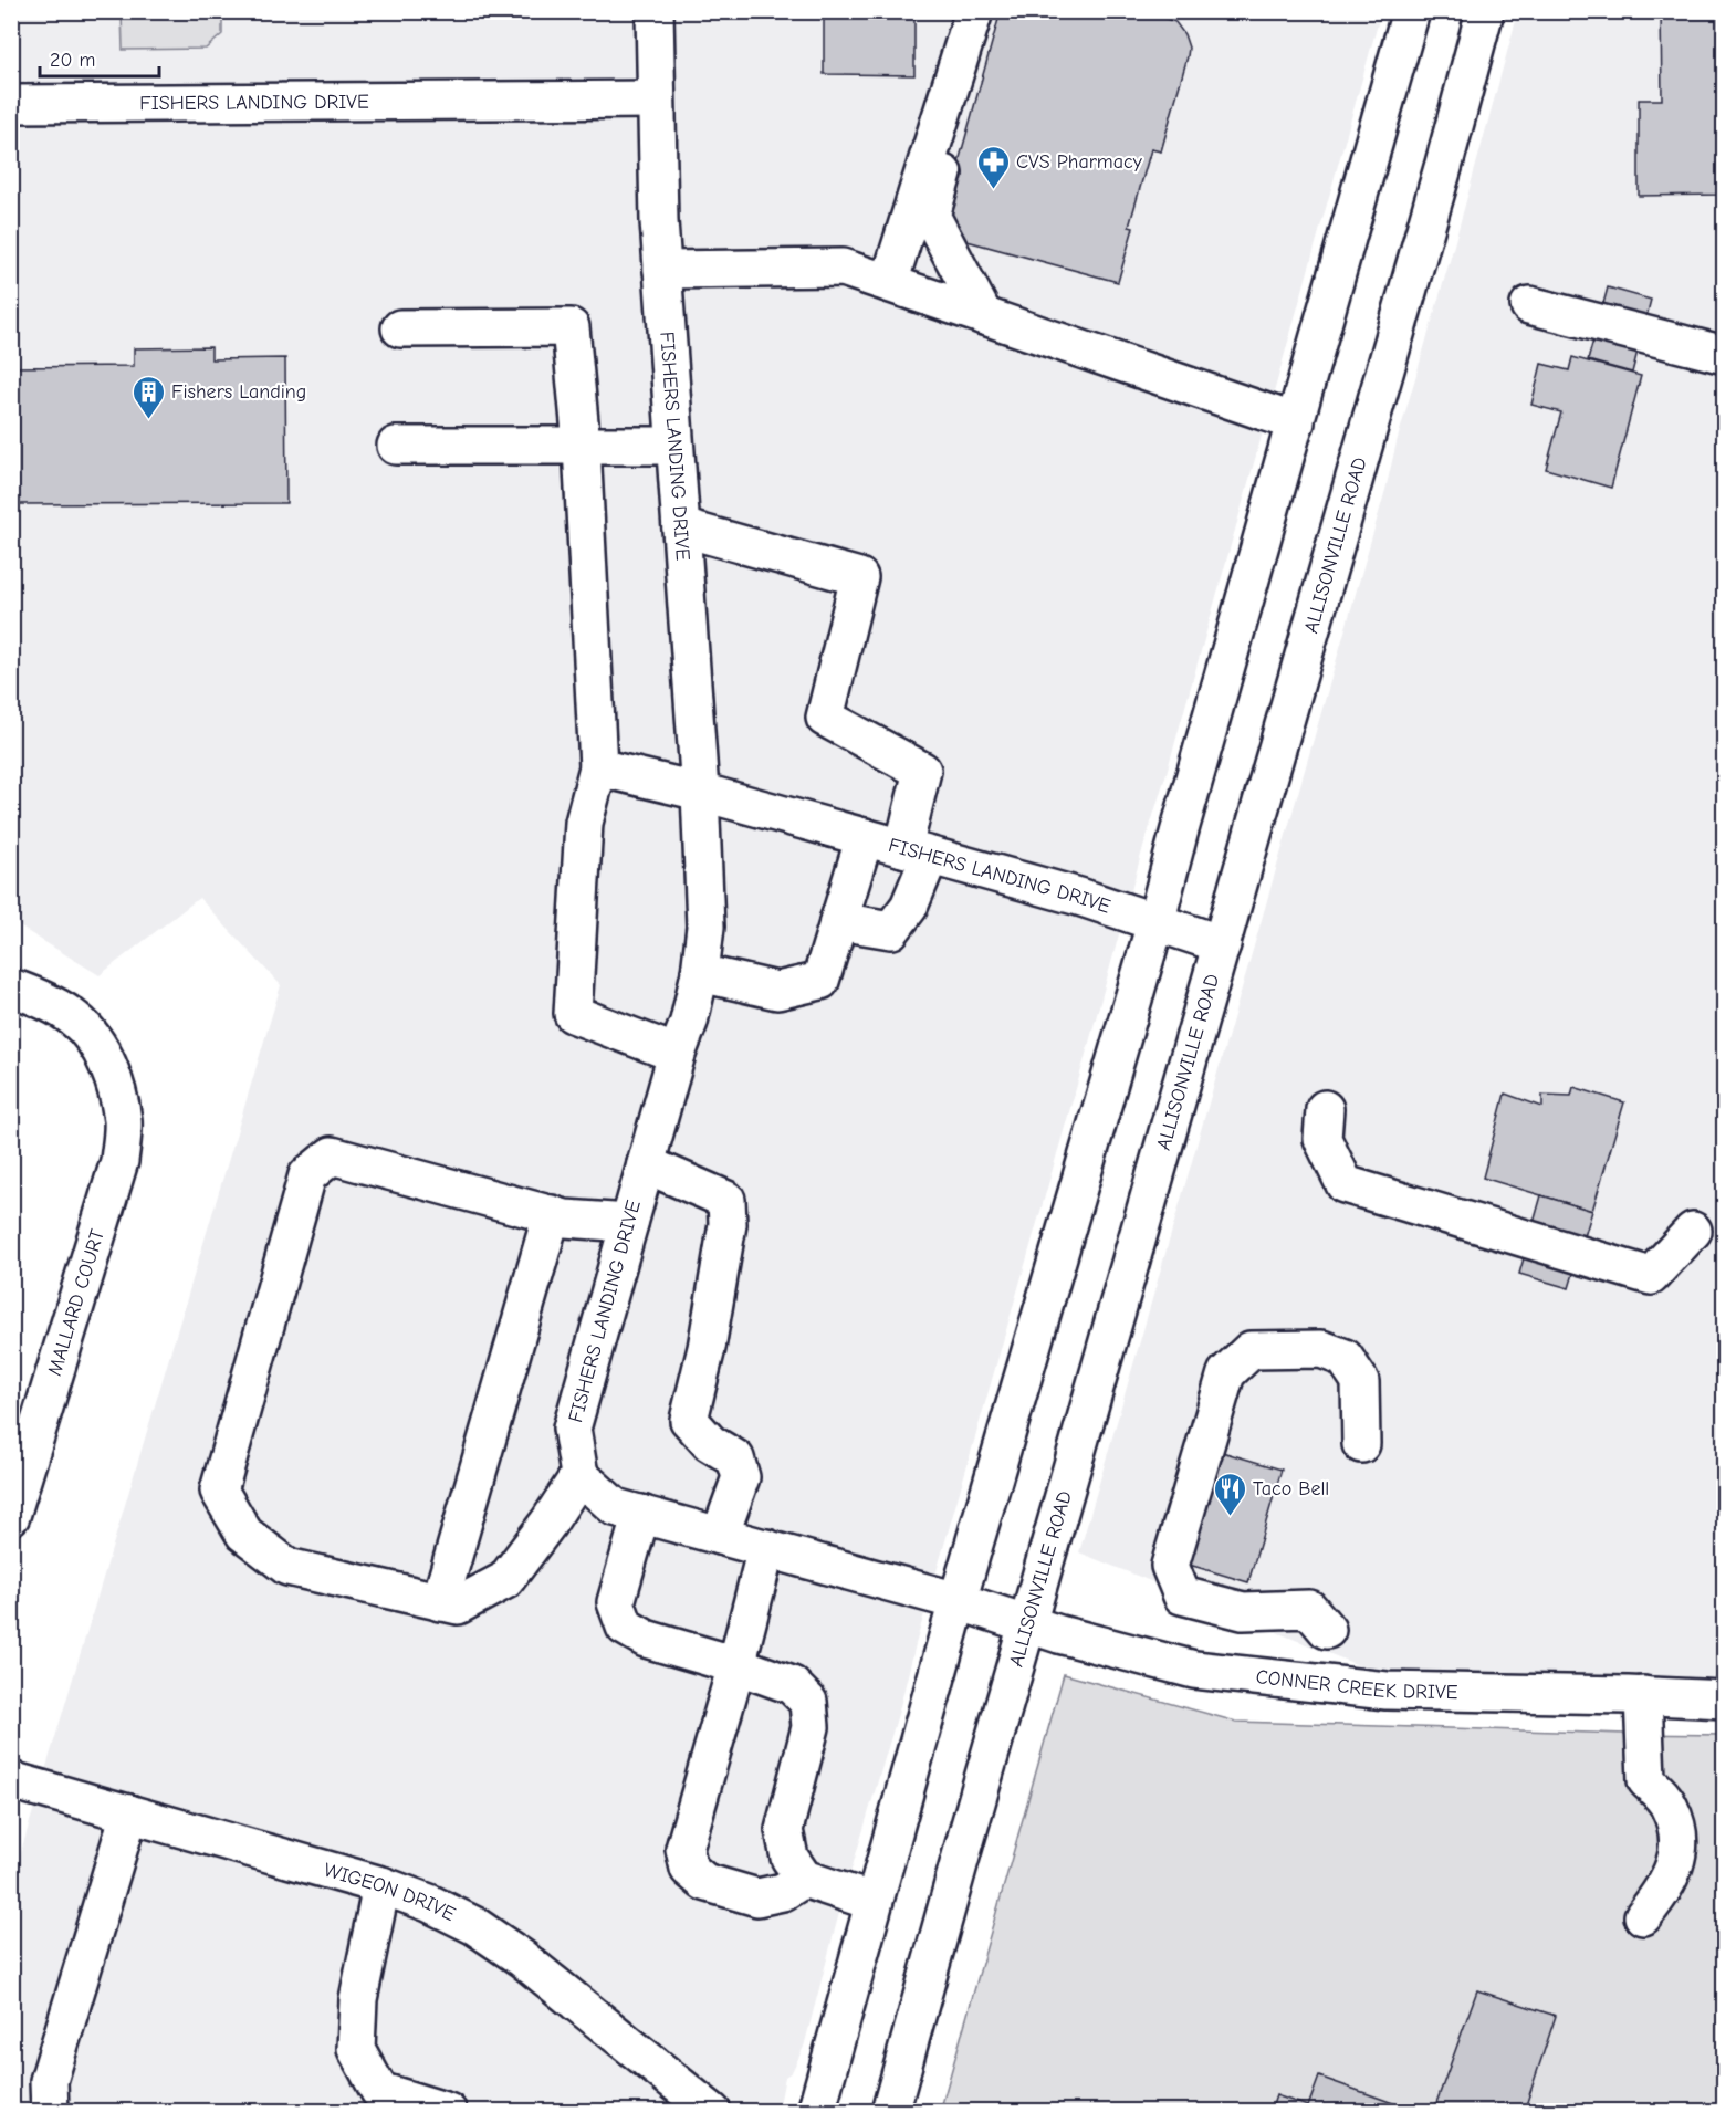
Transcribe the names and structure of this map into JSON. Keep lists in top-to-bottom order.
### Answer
{
  "streets": {
    "street": [
      "FISHERS LANDING DRIVE",
      "ALLISONVILLE ROAD",
      "MALLARD COURT",
      "CONNER CREEK DRIVE",
      "WIGEON DRIVE"
    ]
  },
  "crossings": [
    ["FISHERS LANDING DRIVE", "ALLISONVILLE ROAD"],
    ["ALLISONVILLE ROAD", "CONNER CREEK DRIVE"]
  ],
  "places": {
    "pharmacy": ["CVS Pharmacy"],
    "building": ["Fishers Landing"],
    "restaurant": ["Taco Bell"]
  },
  "scale_bar": "20 m"
}
